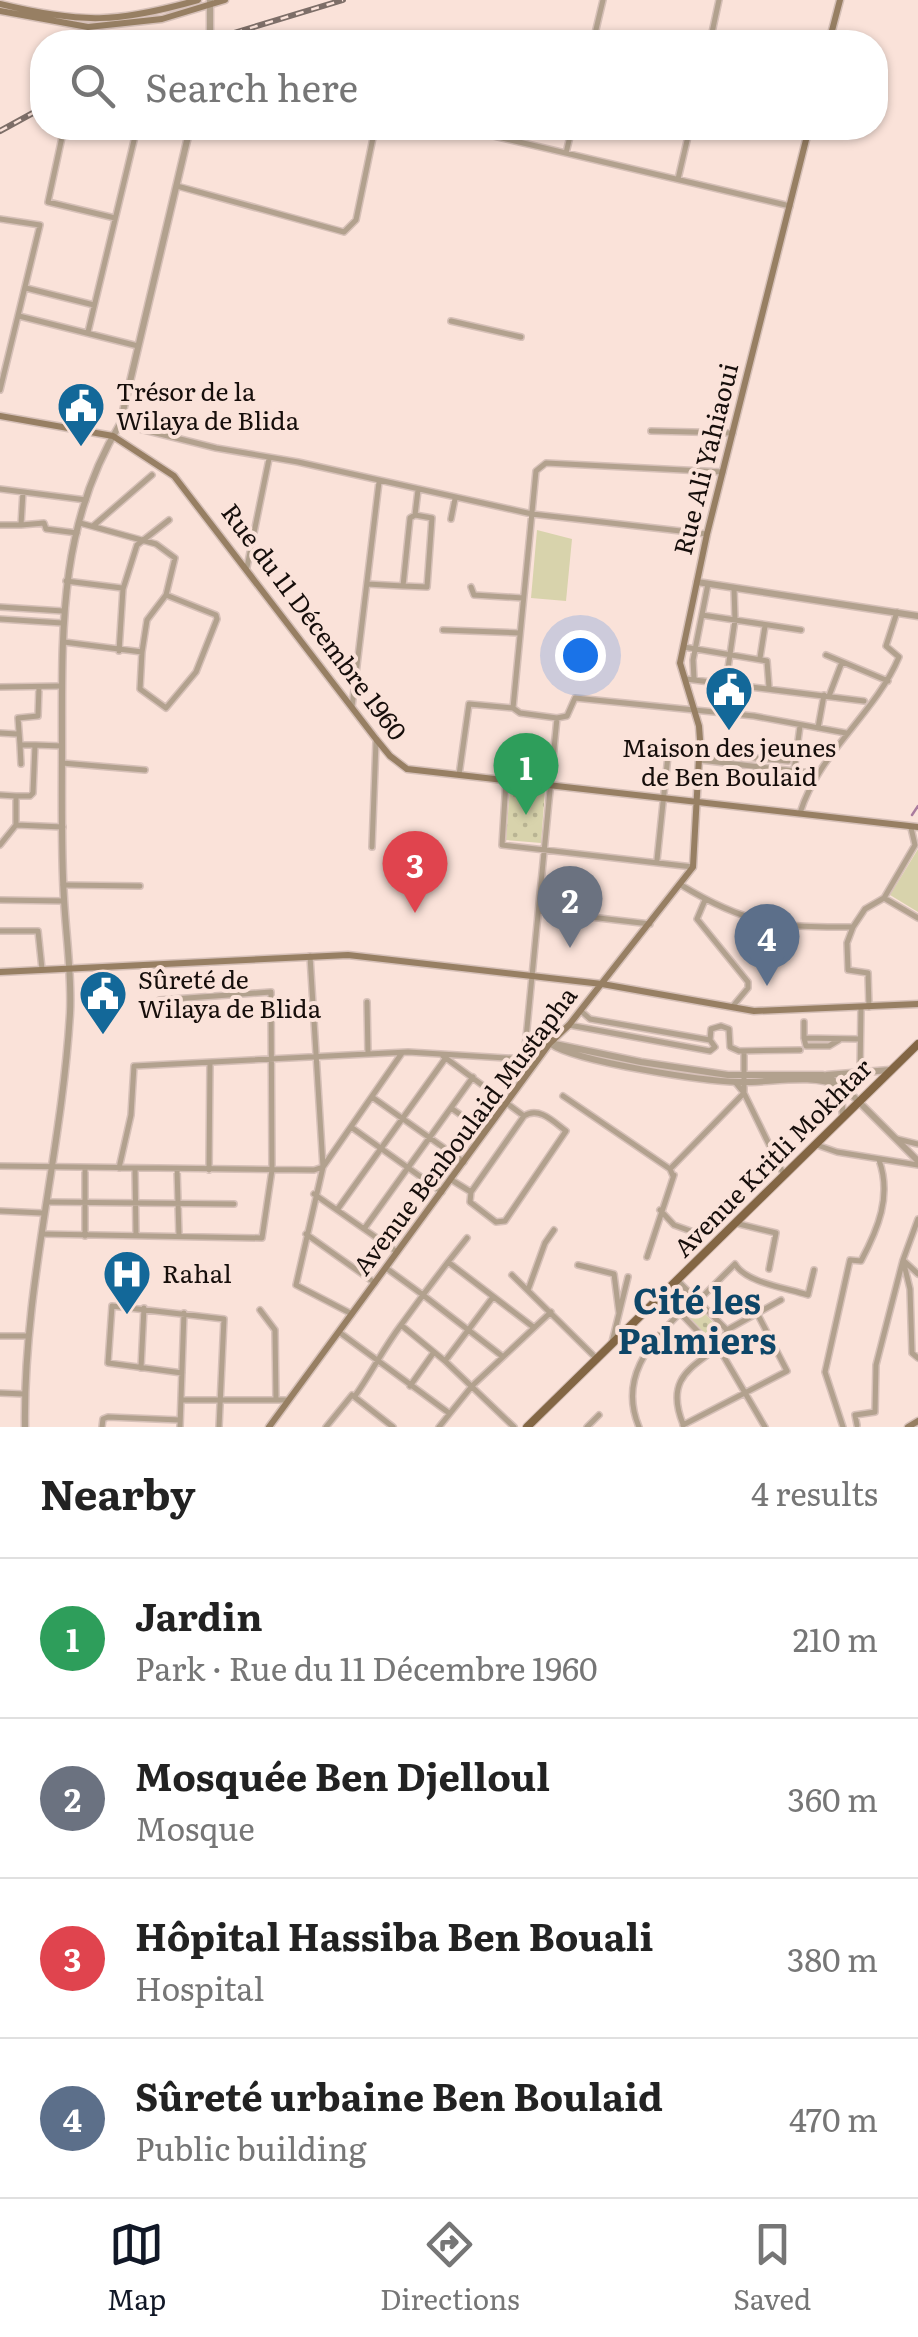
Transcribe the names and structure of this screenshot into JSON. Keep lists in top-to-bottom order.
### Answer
{
  "streets": {
    "main road": [
      "Rue Ali Yahiaoui",
      "Rue du 11 Décembre 1960",
      "Avenue Benboulaid Mustapha",
      "Avenue Kritli Mokhtar"
    ]
  },
  "crossings": [
    ["Rue Ali Yahiaoui", "Rue du 11 Décembre 1960"],
    ["Rue Ali Yahiaoui", "Avenue Benboulaid Mustapha"],
    ["Rue du 11 Décembre 1960", "Avenue Benboulaid Mustapha"]
  ],
  "districts": ["Cité les Palmiers"],
  "places": {
    "public building": ["Trésor de la Wilaya de Blida", "Maison des jeunes de Ben Boulaid", "Sûreté de Wilaya de Blida"],
    "hospital": ["Rahal"]
  },
  "page": {
    "search": "Search here",
    "pins": [
      "1",
      "3",
      "2",
      "4"
    ],
    "heading": ["Nearby", "4 results"],
    "list": [
      {
        "mark": "1",
        "name": "Jardin",
        "note": "Park · Rue du 11 Décembre 1960",
        "value": "210 m"
      },
      {
        "mark": "2",
        "name": "Mosquée Ben Djelloul",
        "note": "Mosque",
        "value": "360 m"
      },
      {
        "mark": "3",
        "name": "Hôpital Hassiba Ben Bouali",
        "note": "Hospital",
        "value": "380 m"
      },
      {
        "mark": "4",
        "name": "Sûreté urbaine Ben Boulaid",
        "note": "Public building",
        "value": "470 m"
      }
    ],
    "nav": ["Map", "Directions", "Saved"]
  }
}
